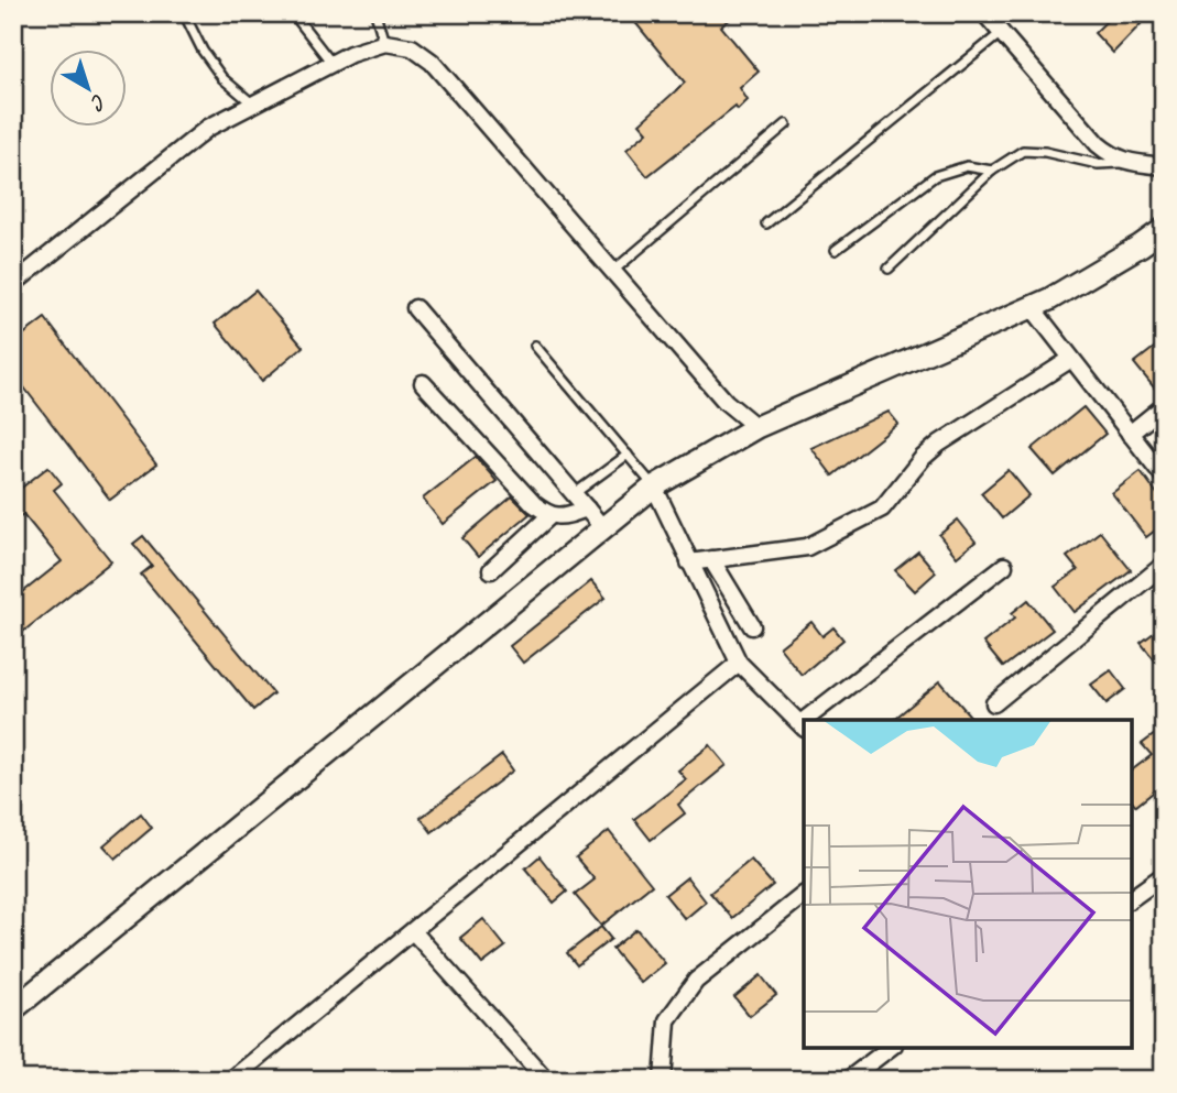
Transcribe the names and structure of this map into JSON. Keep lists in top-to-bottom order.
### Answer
{
  "north": "bottom right"
}
